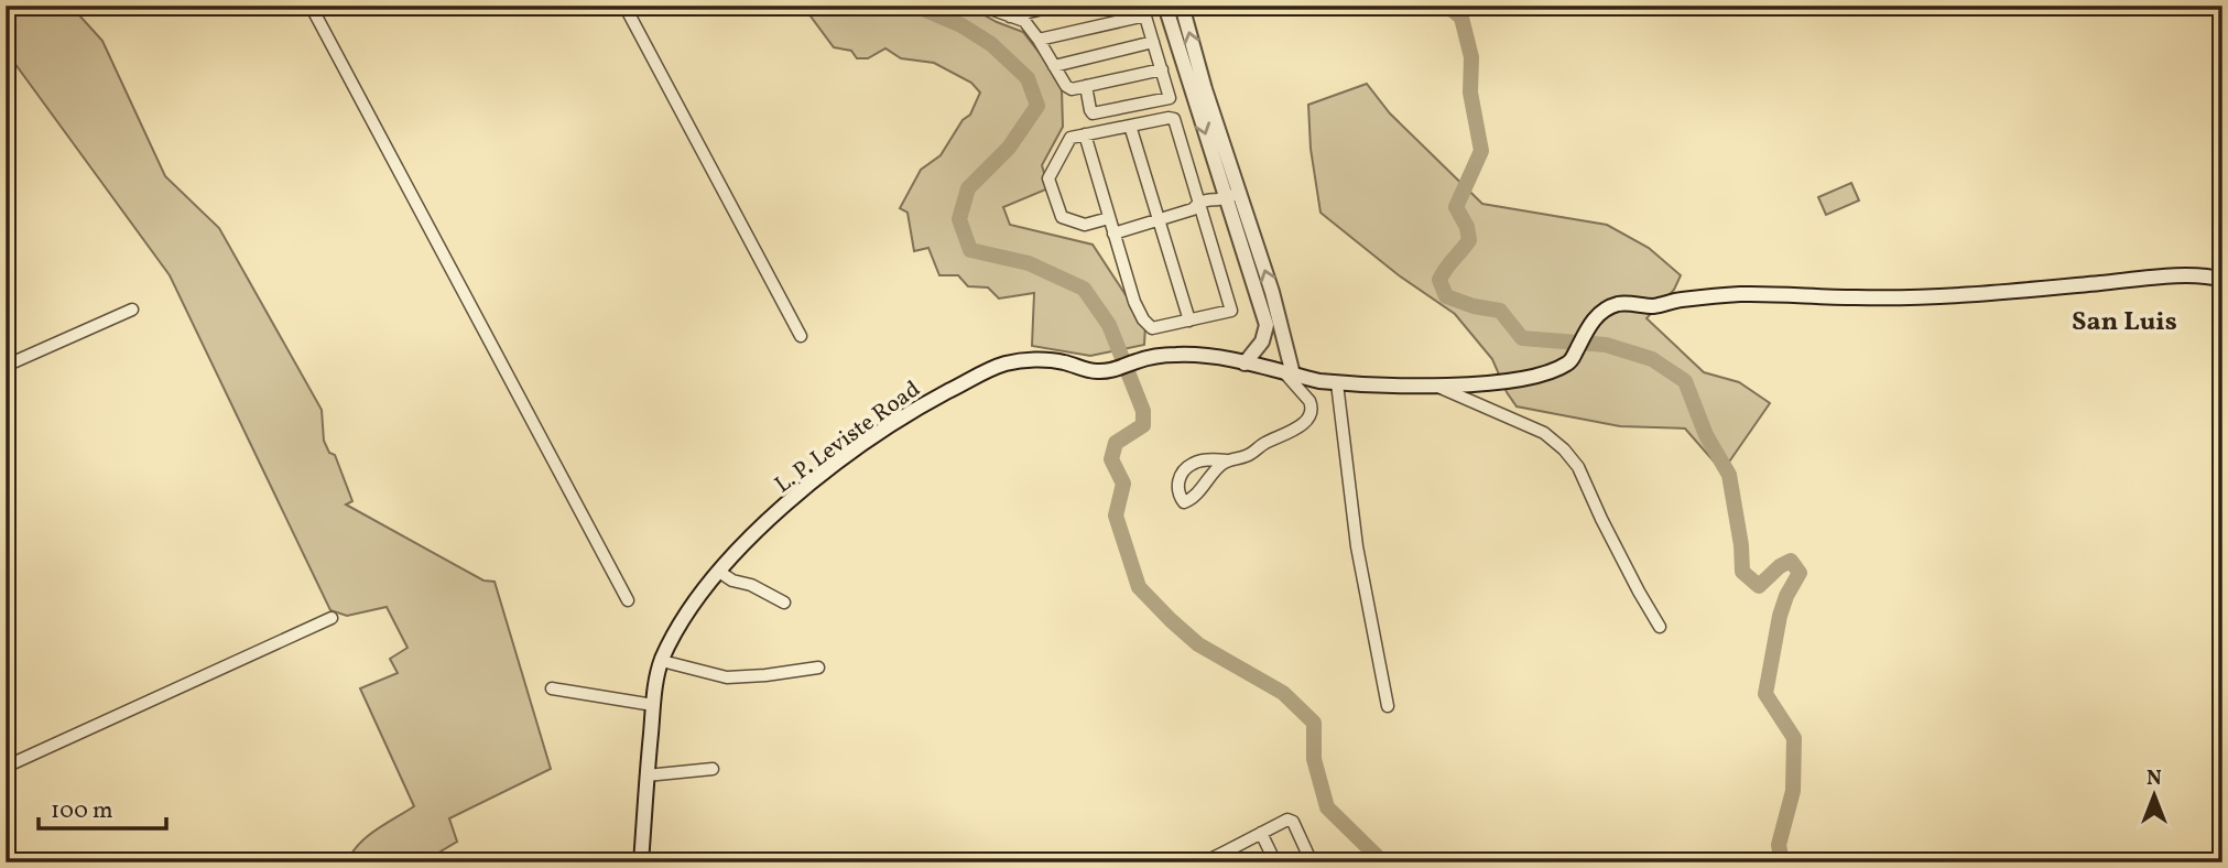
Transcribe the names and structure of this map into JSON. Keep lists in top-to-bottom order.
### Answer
{
  "streets": {
    "main road": ["L. P. Leviste Road"]
  },
  "districts": ["San Luis"],
  "scale_bar": "100 m",
  "north": "top"
}
